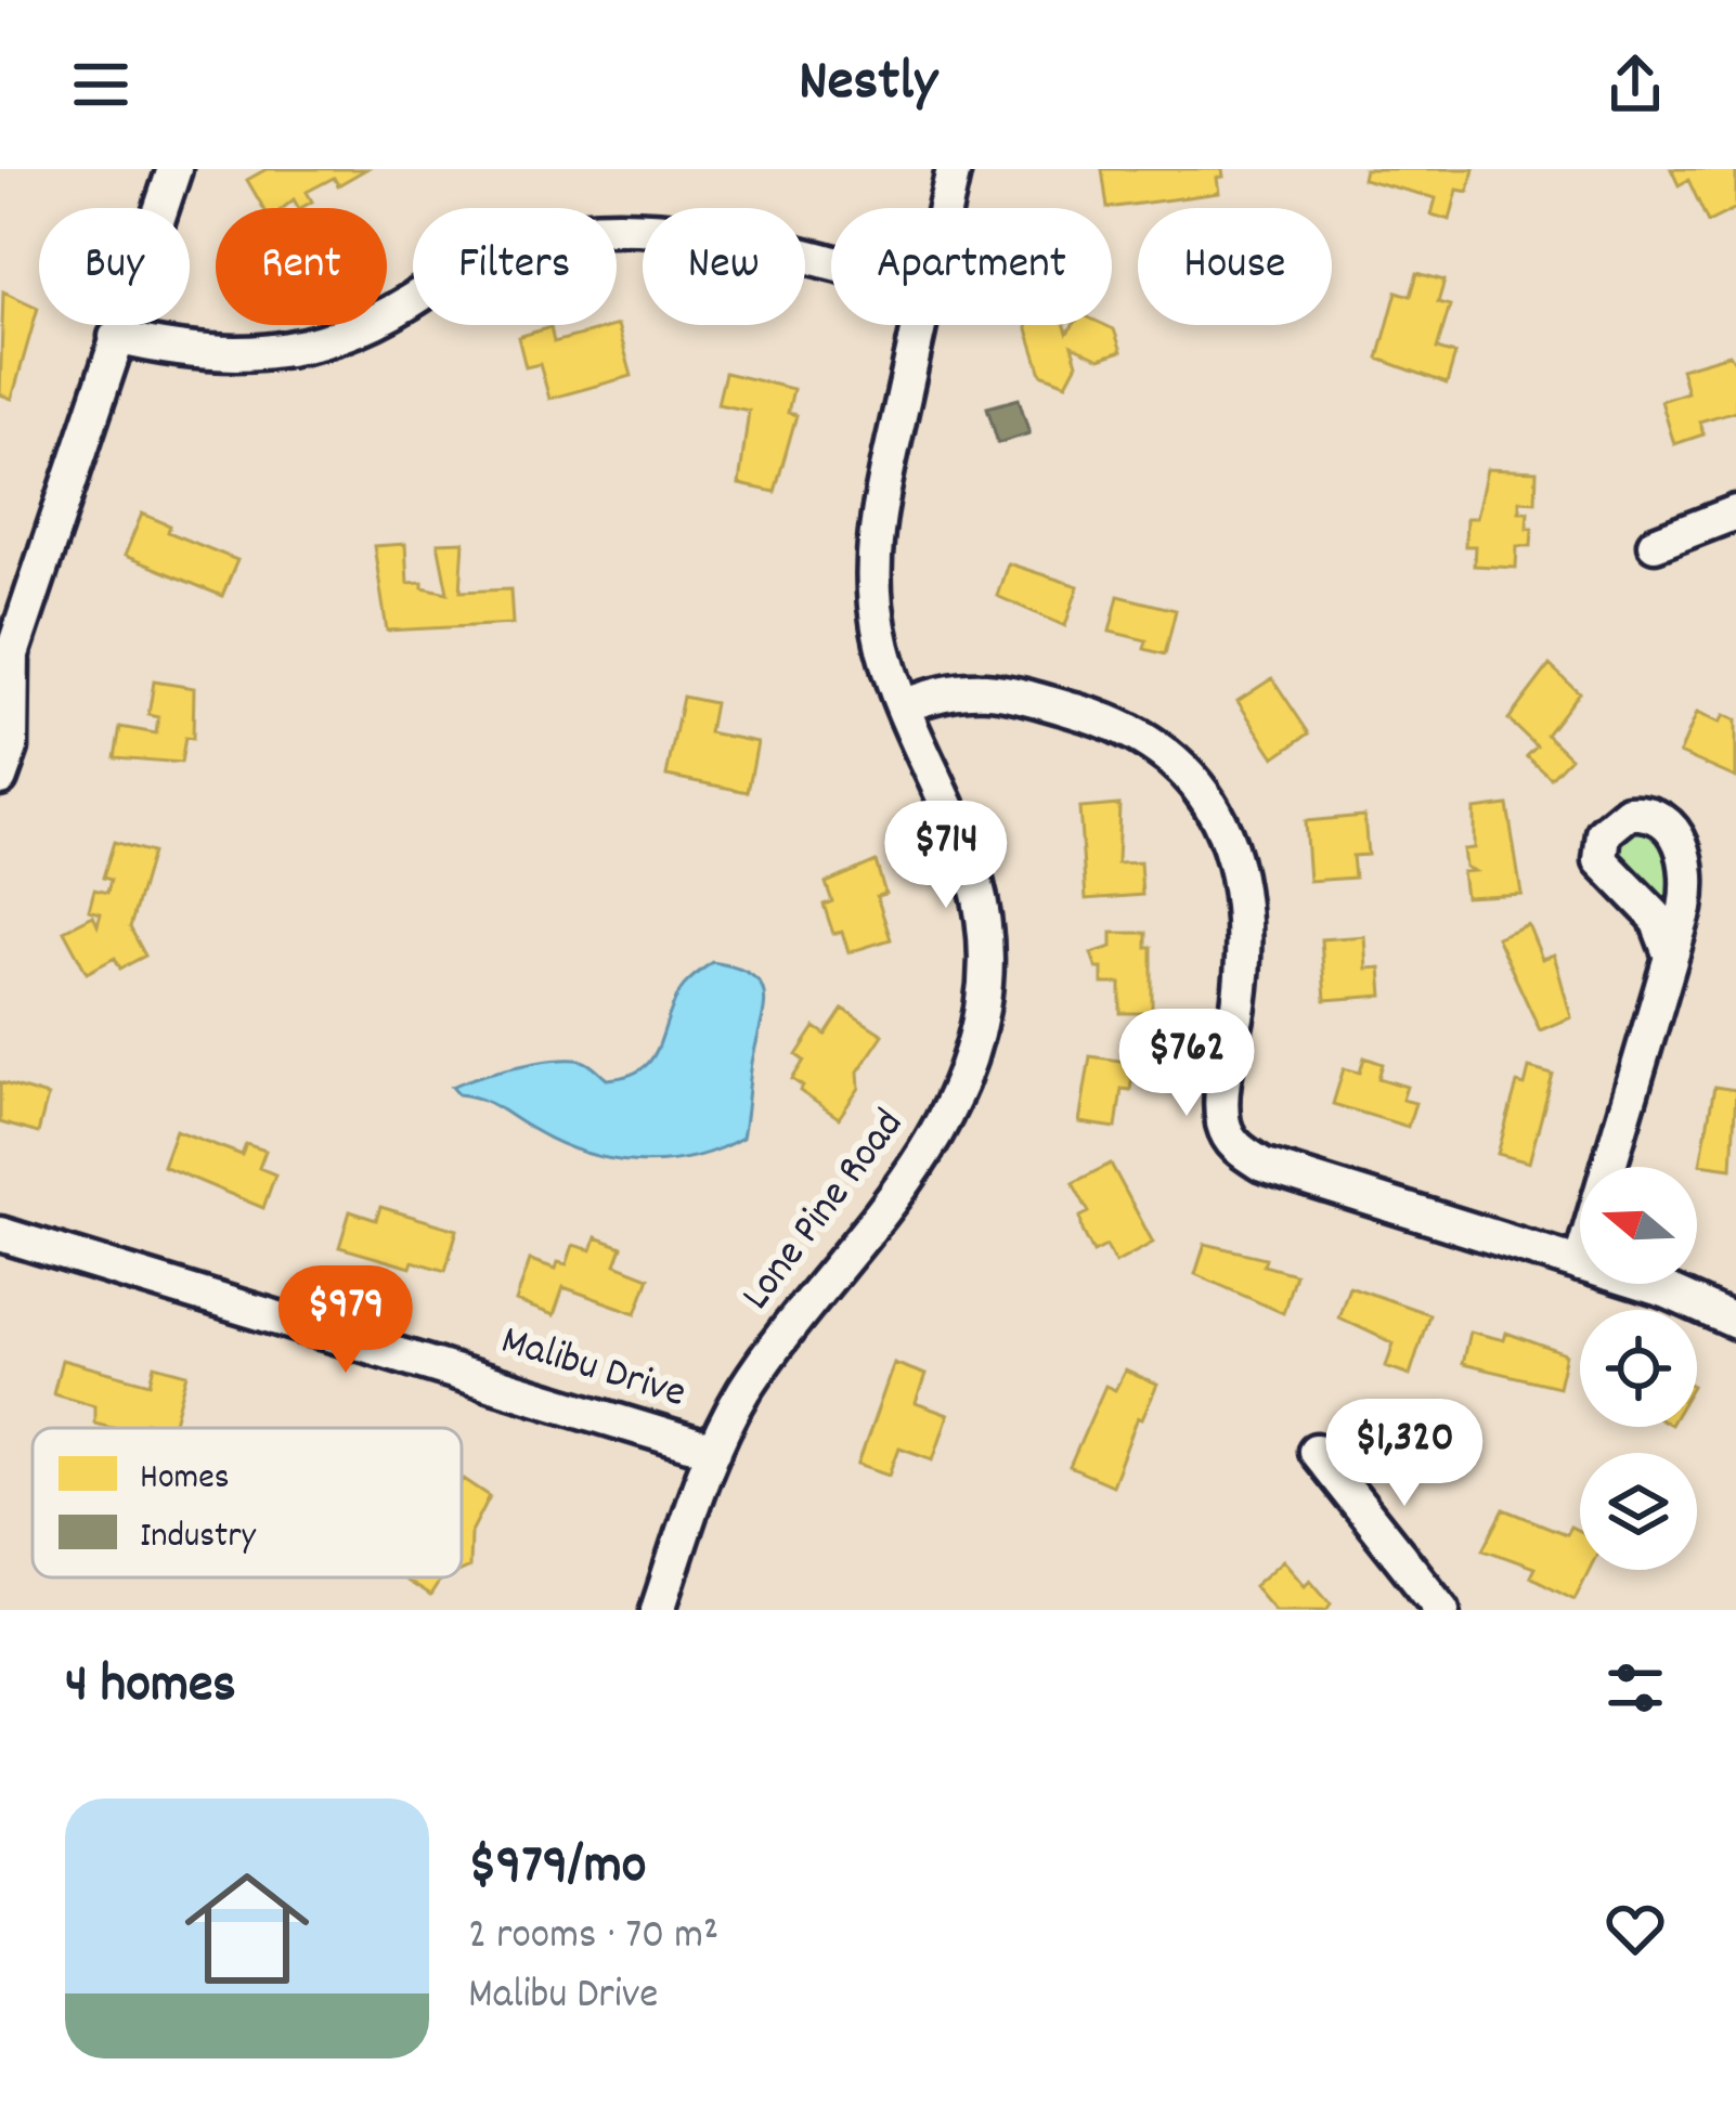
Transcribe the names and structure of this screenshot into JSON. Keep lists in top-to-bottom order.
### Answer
{
  "streets": {
    "street": ["Lone Pine Road", "Malibu Drive"]
  },
  "crossings": [
    ["Lone Pine Road", "Malibu Drive"]
  ],
  "legend": ["Homes", "Industry"],
  "north": "left",
  "page": {
    "header": "Nestly",
    "chip": [
      "Buy",
      "Rent",
      "Filters",
      "New",
      "Apartment",
      "House"
    ],
    "price": [
      "$714",
      "$762",
      "$979",
      "$1,320"
    ],
    "heading": "4 homes",
    "list": [
      {
        "name": "$979/mo",
        "note": "2 rooms · 70 m² · Malibu Drive"
      }
    ]
  }
}
